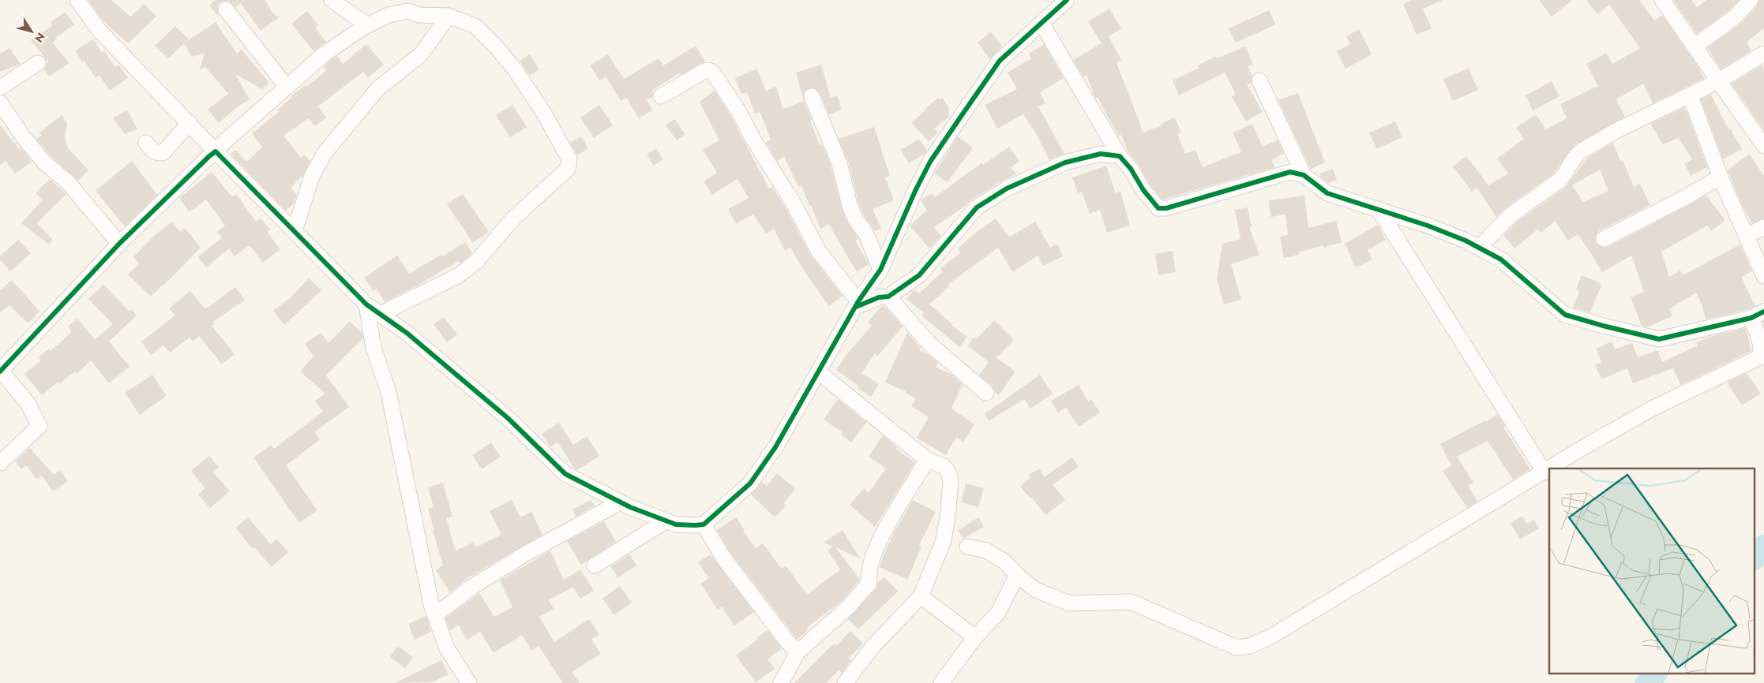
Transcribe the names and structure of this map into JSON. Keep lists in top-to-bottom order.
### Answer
{
  "north": "bottom right"
}
